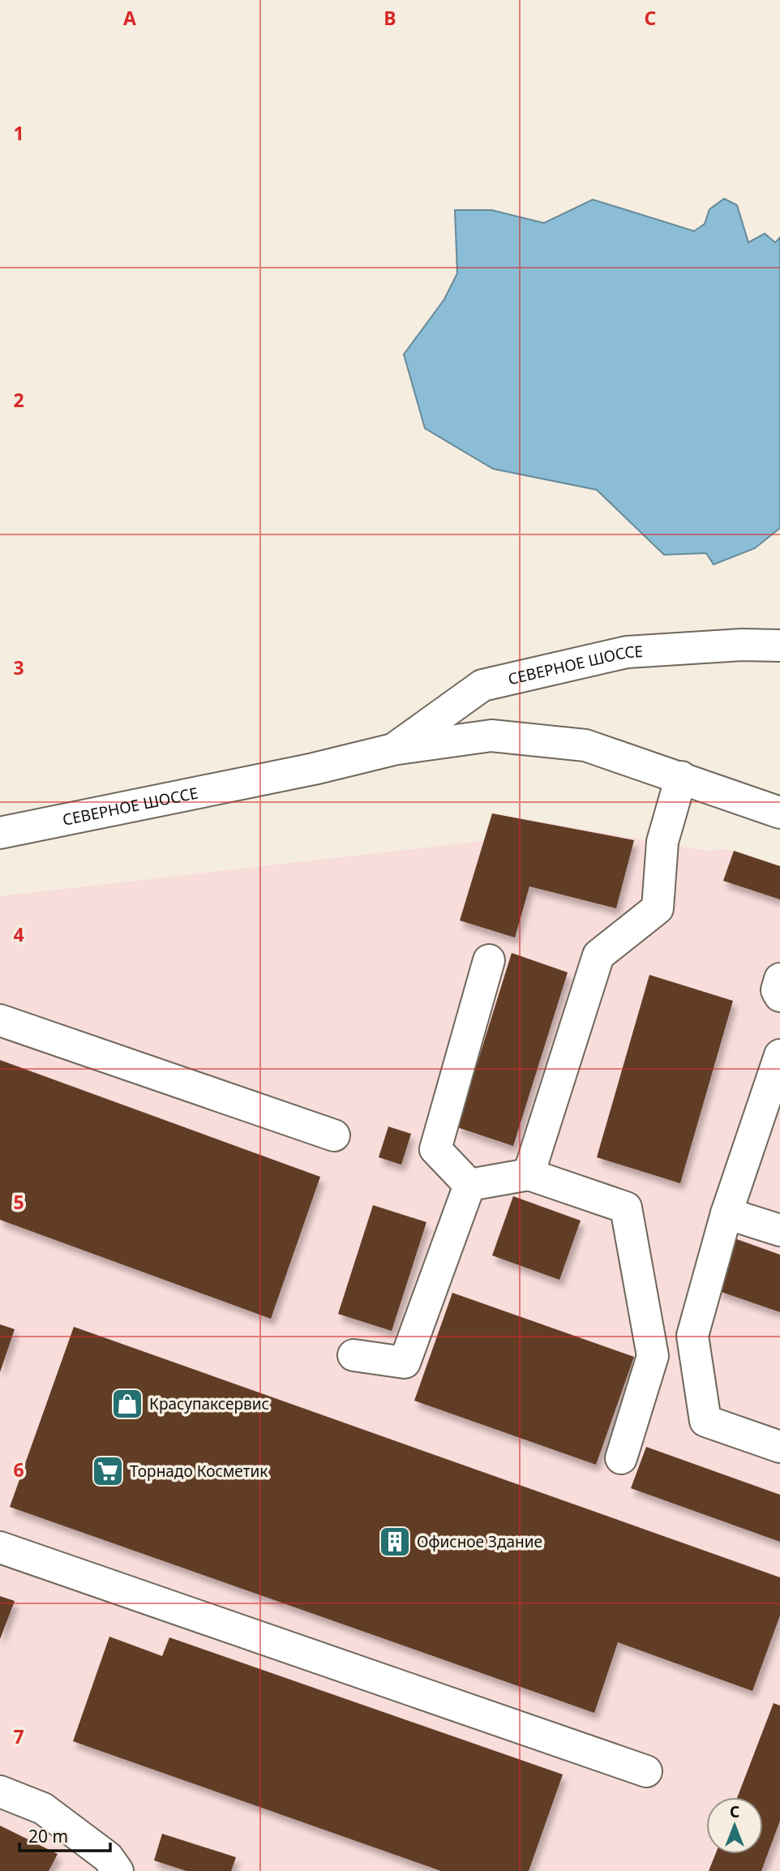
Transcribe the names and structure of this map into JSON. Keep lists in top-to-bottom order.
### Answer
{
  "streets": {
    "street": ["СЕВЕРНОЕ ШОССЕ"]
  },
  "places": {
    "shop": ["Красупаксервис"],
    "supermarket": ["Торнадо Косметик"],
    "building": ["Офисное Здание"]
  },
  "scale_bar": "20 m",
  "north": "top",
  "grid": {
    "columns": ["A", "B", "C"],
    "rows": [
      "1",
      "2",
      "3",
      "4",
      "5",
      "6",
      "7"
    ]
  }
}
